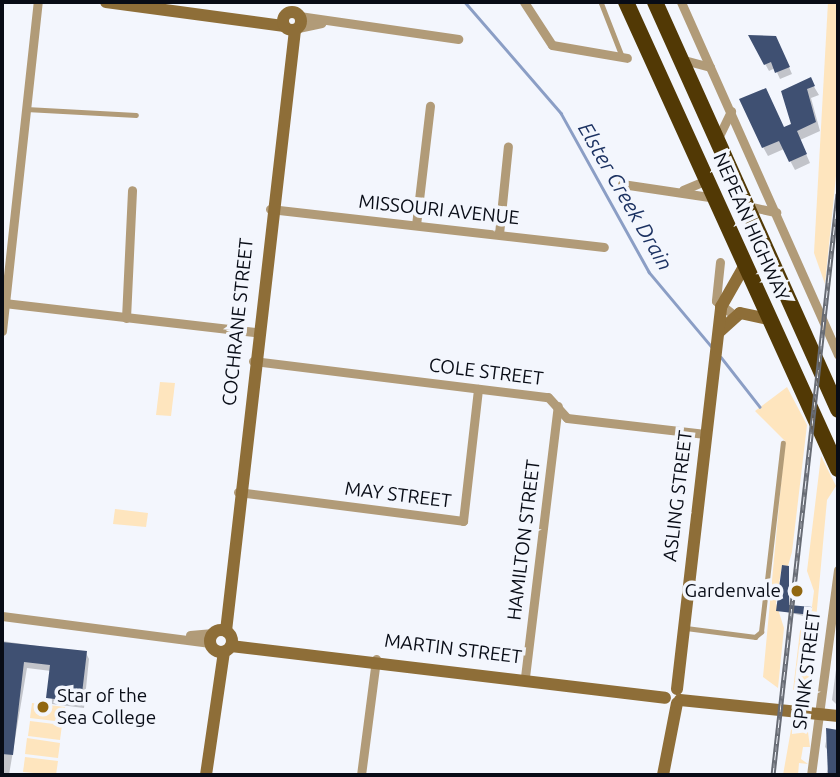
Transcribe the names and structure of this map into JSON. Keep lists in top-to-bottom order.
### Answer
{
  "streets": {
    "highway": ["NEPEAN HIGHWAY"],
    "street": [
      "MISSOURI AVENUE",
      "COCHRANE STREET",
      "COLE STREET",
      "MAY STREET",
      "ASLING STREET",
      "HAMILTON STREET",
      "MARTIN STREET",
      "SPINK STREET"
    ]
  },
  "crossings": [
    ["MISSOURI AVENUE", "COCHRANE STREET"],
    ["NEPEAN HIGHWAY", "ASLING STREET"],
    ["COCHRANE STREET", "COLE STREET"],
    ["COCHRANE STREET", "MAY STREET"],
    ["COCHRANE STREET", "MARTIN STREET"],
    ["COLE STREET", "MAY STREET"],
    ["COLE STREET", "ASLING STREET"],
    ["COLE STREET", "HAMILTON STREET"],
    ["ASLING STREET", "MARTIN STREET"],
    ["HAMILTON STREET", "MARTIN STREET"],
    ["MARTIN STREET", "SPINK STREET"]
  ],
  "water": ["Elster Creek Drain"],
  "places": ["Gardenvale", "Star of the Sea College"]
}
